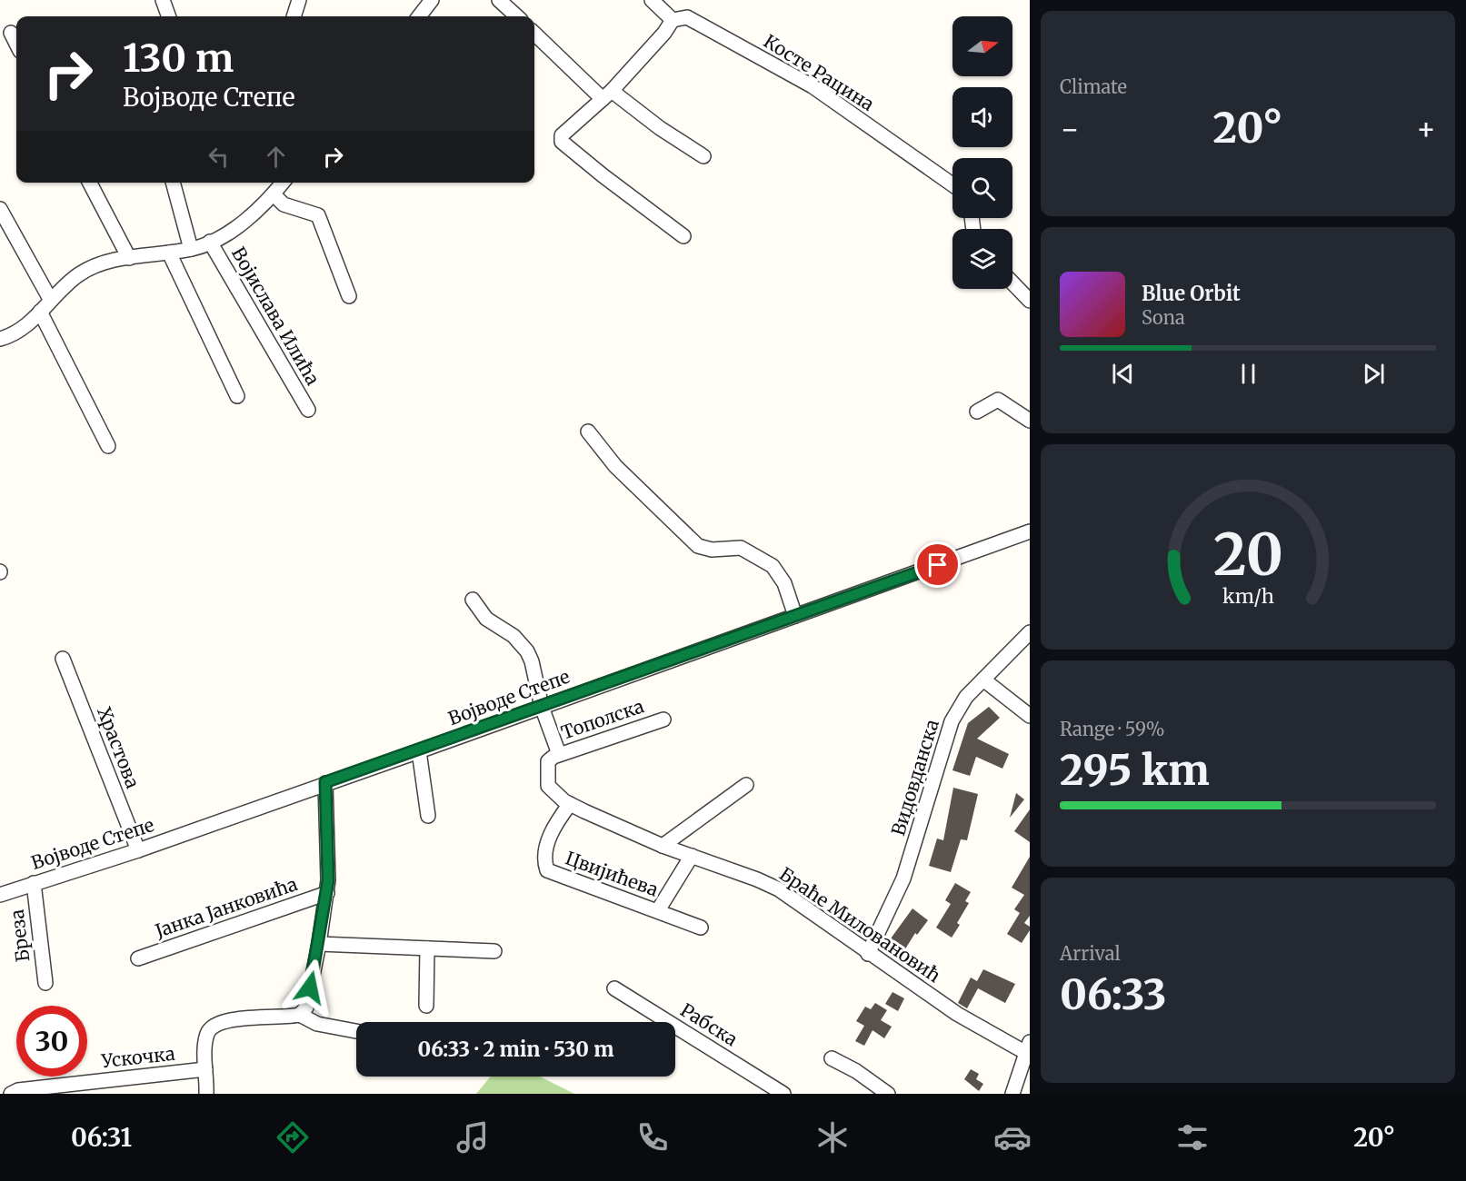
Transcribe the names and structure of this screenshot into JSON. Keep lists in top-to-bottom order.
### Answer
{
  "streets": {
    "street": [
      "Косте Рацина",
      "Војислава Илића",
      "Војводе Степе",
      "Тополска",
      "Храстова",
      "Видовданска",
      "Цвијићева",
      "Јанка Јанковића",
      "Браће Миловановић",
      "Бреза",
      "Рабска",
      "Ускочка"
    ]
  },
  "crossings": [
    ["Војводе Степе", "Храстова"],
    ["Војводе Степе", "Бреза"],
    ["Тополска", "Браће Миловановић"],
    ["Видовданска", "Браће Миловановић"],
    ["Цвијићева", "Браће Миловановић"]
  ],
  "north": "right",
  "page": {
    "tile": [
      "Climate",
      ["Range · 59%", "295 km"],
      ["Arrival", "06:33"]
    ],
    "turn": ["130 m", "Војводе Степе"],
    "heat": ["−", "20°", "+"],
    "song": ["Blue Orbit", "Sona"],
    "limit": "30",
    "trip": "06:33 · 2 min · 530 m",
    "tabs": ["06:31", "20°"],
    "gauge": ["20", "km/h"]
  }
}
